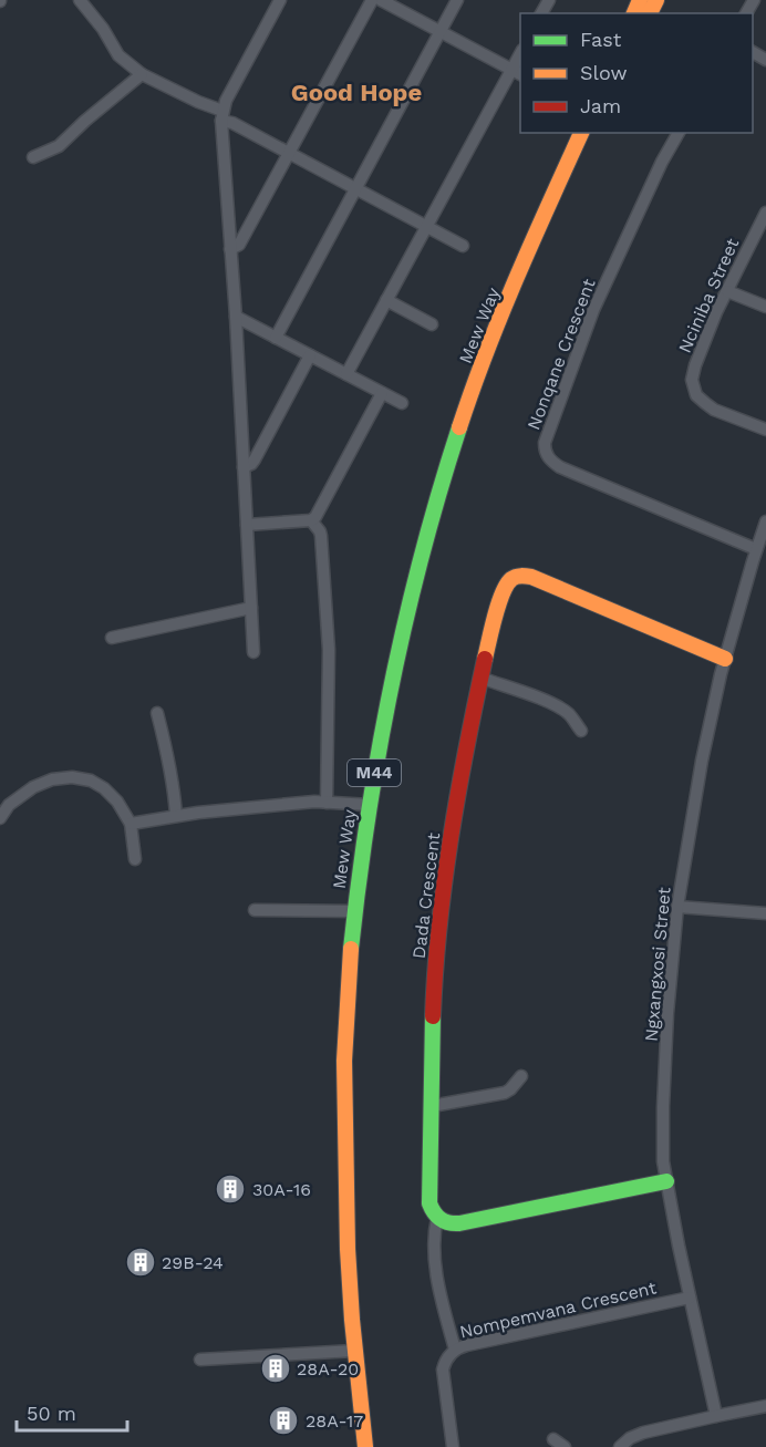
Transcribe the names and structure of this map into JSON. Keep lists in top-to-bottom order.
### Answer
{
  "streets": {
    "main road": ["Mew Way", "M44", "Dada Crescent"],
    "street": [
      "Nciniba Street",
      "Nonqane Crescent",
      "Ngxangxosi Street",
      "Nompemvana Crescent"
    ]
  },
  "crossings": [
    ["Nonqane Crescent", "Ngxangxosi Street"],
    ["Dada Crescent", "Ngxangxosi Street"],
    ["Ngxangxosi Street", "Nompemvana Crescent"]
  ],
  "districts": ["Good Hope"],
  "places": {
    "building": [
      "30A-16",
      "29B-24",
      "28A-20",
      "28A-17"
    ]
  },
  "legend": ["Fast", "Slow", "Jam"],
  "scale_bar": "50 m"
}
